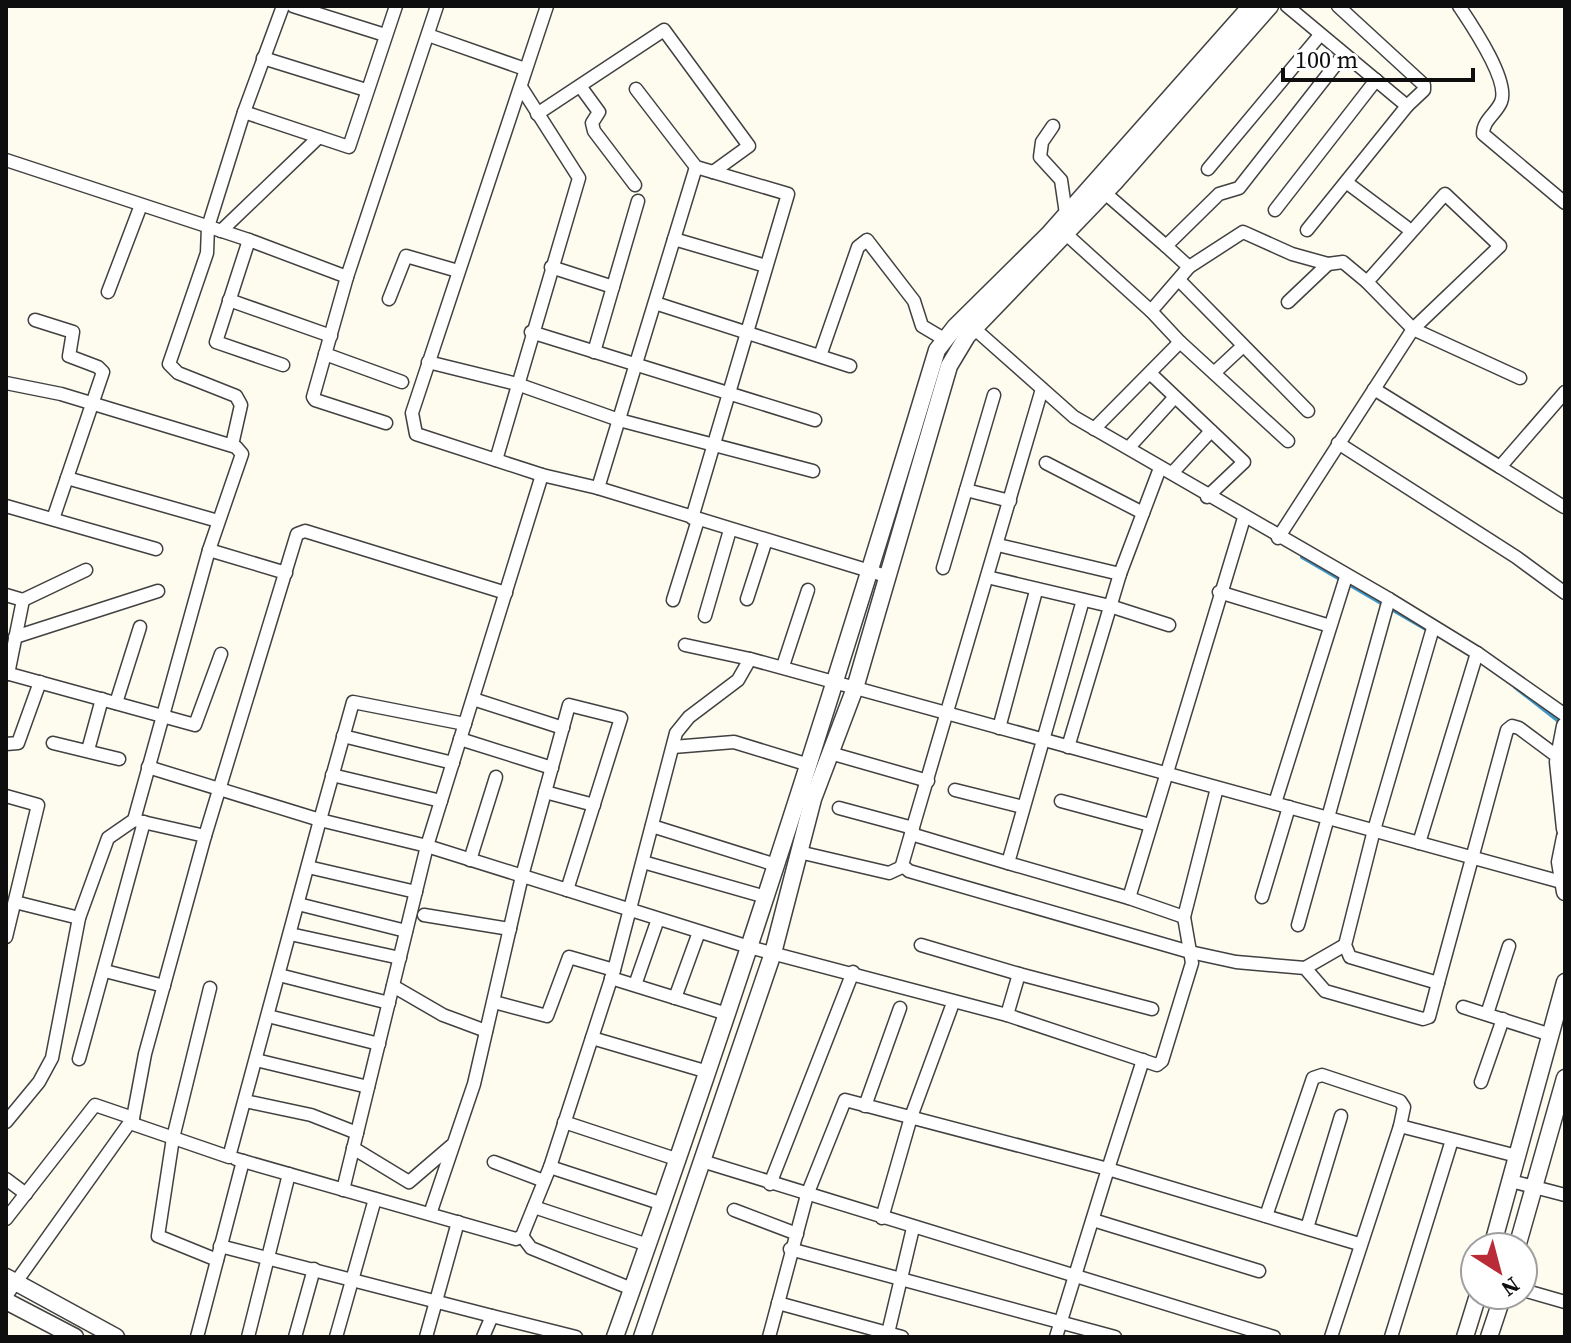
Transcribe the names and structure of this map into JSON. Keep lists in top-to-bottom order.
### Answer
{
  "scale_bar": "100 m",
  "north": "bottom right"
}
